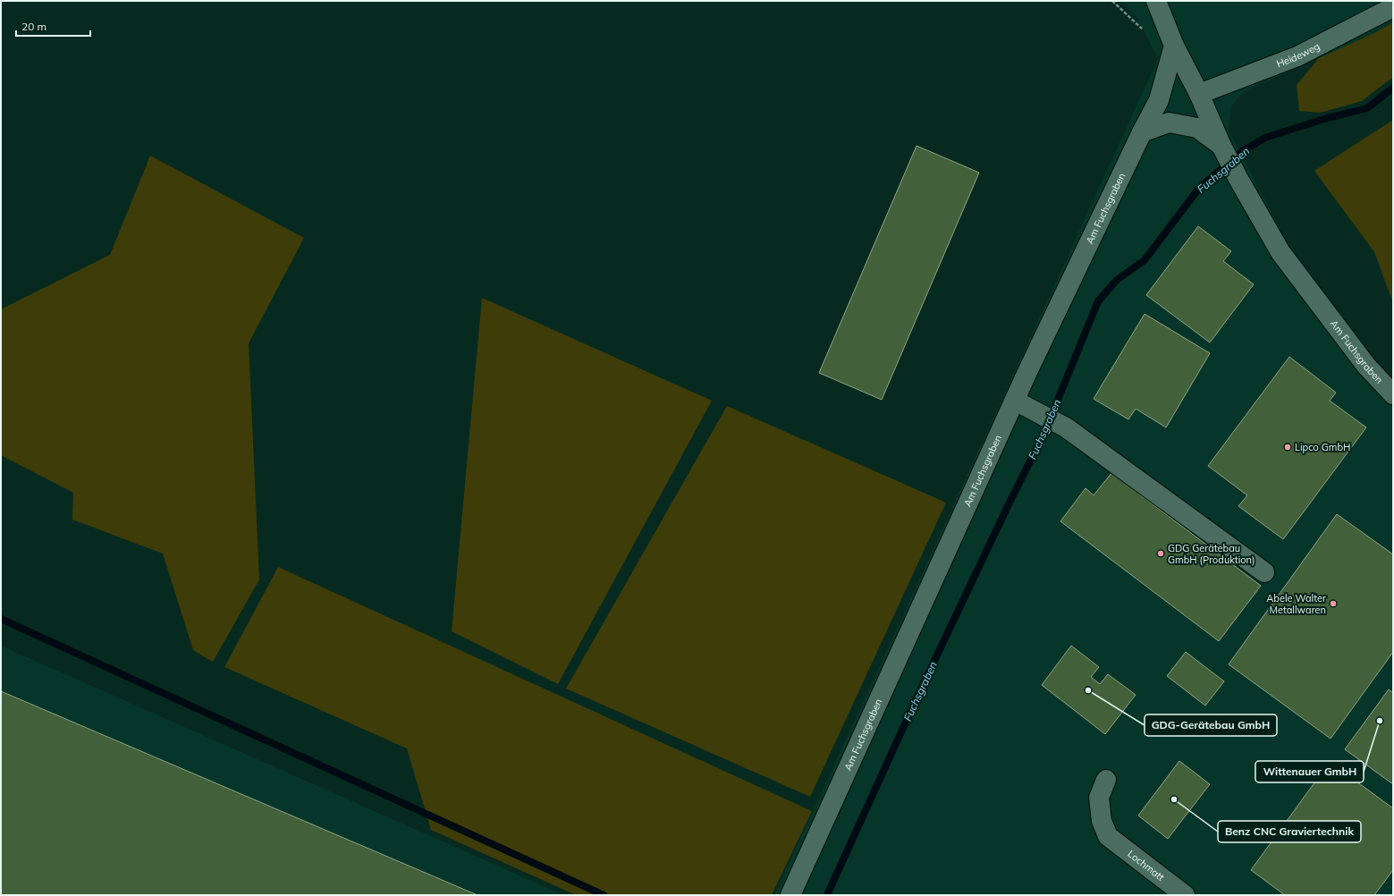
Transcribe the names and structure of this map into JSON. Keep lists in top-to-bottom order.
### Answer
{
  "streets": {
    "street": ["Heideweg", "Am Fuchsgraben", "Lochmatt"]
  },
  "crossings": [
    ["Heideweg", "Am Fuchsgraben"]
  ],
  "water": ["Fuchsgraben"],
  "places": [
    "Lipco GmbH",
    "GDG Gerätebau GmbH (Produktion)",
    "Abele Walter Metallwaren",
    "GDG-Gerätebau GmbH",
    "Wittenauer GmbH",
    "Benz CNC Graviertechnik"
  ],
  "scale_bar": "20 m"
}
